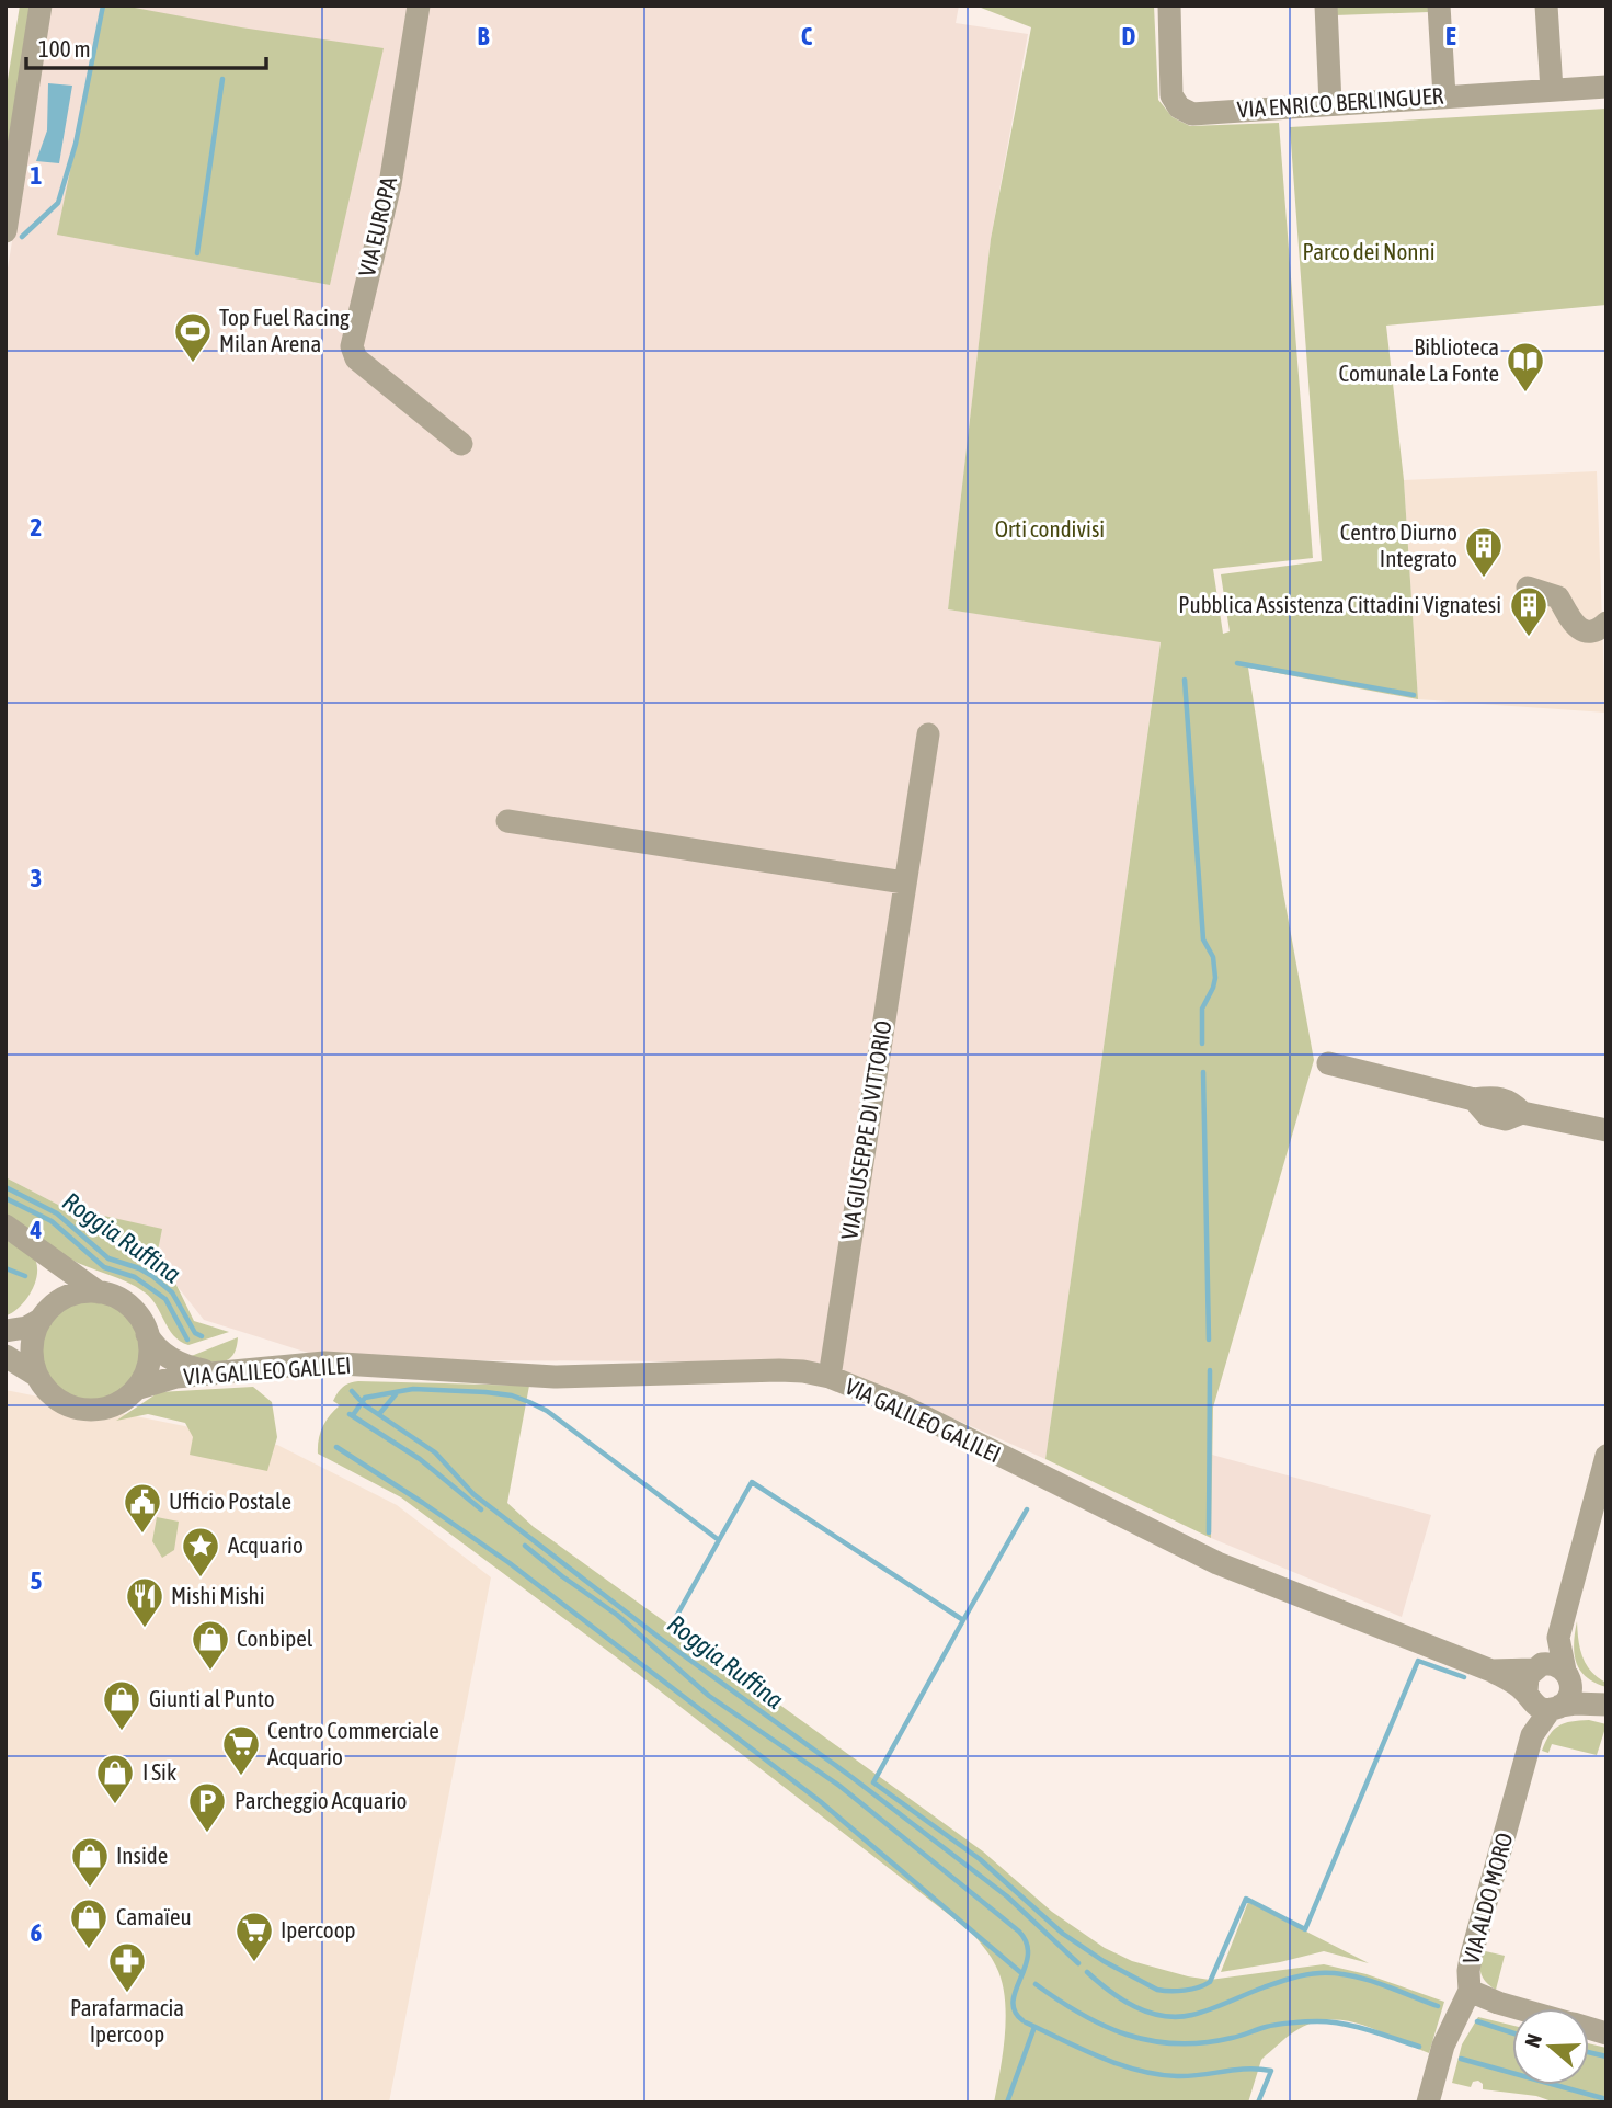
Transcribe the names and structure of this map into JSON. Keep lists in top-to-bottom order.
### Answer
{
  "streets": {
    "street": [
      "VIA ENRICO BERLINGUER",
      "VIA EUROPA",
      "VIA GIUSEPPE DI VITTORIO",
      "VIA GALILEO GALILEI",
      "VIA ALDO MORO"
    ]
  },
  "crossings": [
    ["VIA GIUSEPPE DI VITTORIO", "VIA GALILEO GALILEI"],
    ["VIA GALILEO GALILEI", "VIA ALDO MORO"]
  ],
  "water": ["Roggia Ruffina"],
  "parks": ["Parco dei Nonni", "Orti condivisi"],
  "places": {
    "sports": ["Top Fuel Racing Milan Arena"],
    "library": ["Biblioteca Comunale La Fonte"],
    "building": ["Centro Diurno Integrato", "Pubblica Assistenza Cittadini Vignatesi"],
    "public building": ["Ufficio Postale"],
    "place": ["Acquario"],
    "restaurant": ["Mishi Mishi"],
    "shop": [
      "Conbipel",
      "Giunti al Punto",
      "I Sik",
      "Inside",
      "Camaïeu"
    ],
    "supermarket": ["Centro Commerciale Acquario", "Ipercoop"],
    "parking": ["Parcheggio Acquario"],
    "pharmacy": ["Parafarmacia Ipercoop"]
  },
  "scale_bar": "100 m",
  "north": "left",
  "grid": {
    "columns": [
      "B",
      "C",
      "D",
      "E"
    ],
    "rows": [
      "1",
      "2",
      "3",
      "4",
      "5",
      "6"
    ]
  }
}
